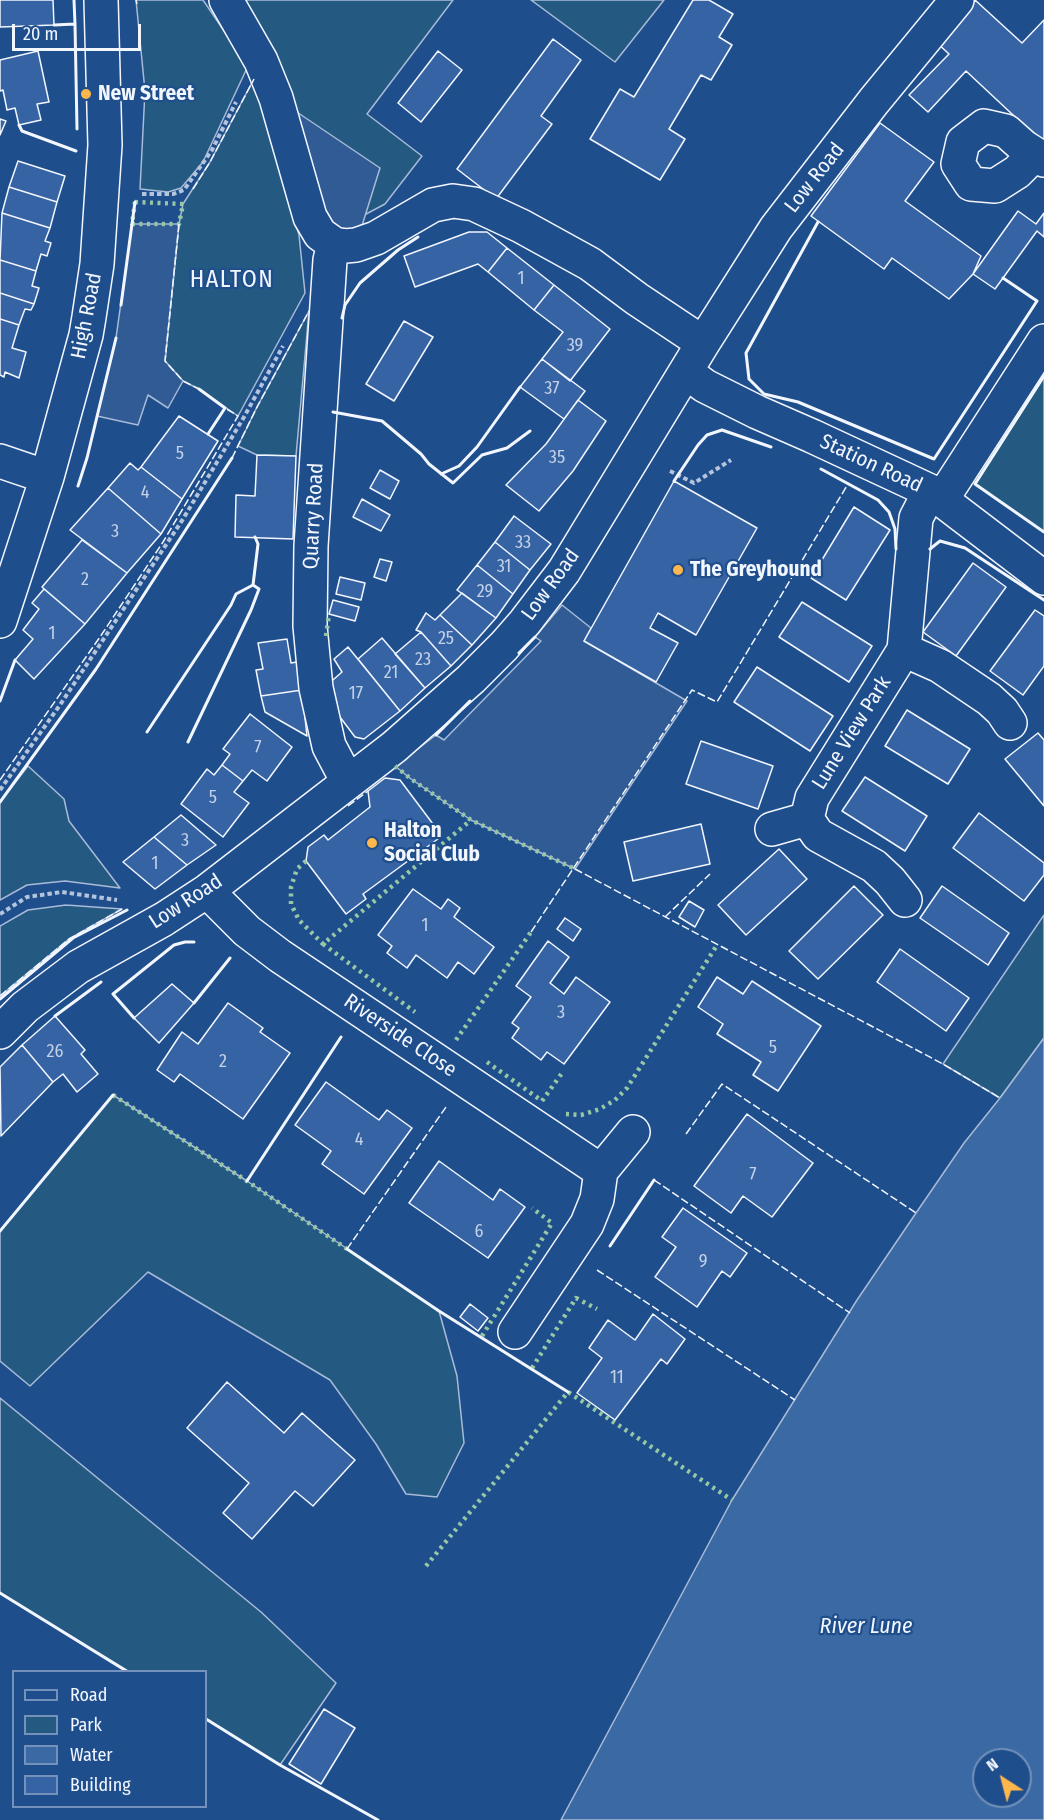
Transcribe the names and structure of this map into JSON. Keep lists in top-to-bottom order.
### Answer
{
  "streets": {
    "street": [
      "Low Road",
      "High Road",
      "Station Road",
      "Quarry Road",
      "Lune View Park",
      "Riverside Close"
    ]
  },
  "crossings": [
    ["Low Road", "Station Road"],
    ["Low Road", "Quarry Road"],
    ["Low Road", "Riverside Close"],
    ["Station Road", "Lune View Park"]
  ],
  "districts": ["HALTON"],
  "water": ["River Lune"],
  "places": ["New Street", "The Greyhound", "Halton Social Club"],
  "house_numbers": [
    "1",
    "39",
    "37",
    "5",
    "35",
    "4",
    "3",
    "33",
    "31",
    "2",
    "29",
    "1",
    "25",
    "23",
    "21",
    "17",
    "7",
    "5",
    "3",
    "1",
    "1",
    "3",
    "5",
    "26",
    "2",
    "4",
    "7",
    "6",
    "9",
    "11"
  ],
  "legend": [
    "Road",
    "Park",
    "Water",
    "Building"
  ],
  "scale_bar": "20 m",
  "north": "top left"
}
